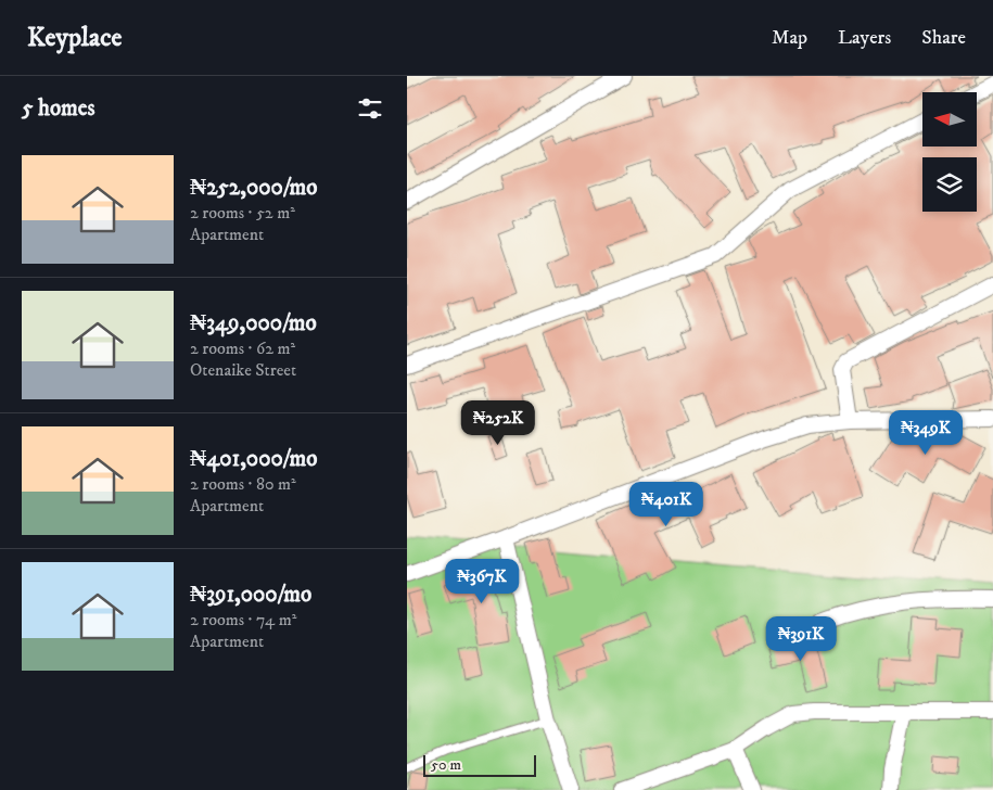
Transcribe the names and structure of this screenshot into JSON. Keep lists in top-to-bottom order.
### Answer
{
  "scale_bar": "50 m",
  "north": "left",
  "page": {
    "header": "Keyplace",
    "nav": ["Map", "Layers", "Share"],
    "heading": "5 homes",
    "list": [
      {
        "name": "₦252,000/mo",
        "note": "2 rooms · 52 m² · Apartment"
      },
      {
        "name": "₦349,000/mo",
        "note": "2 rooms · 62 m² · Otenaike Street"
      },
      {
        "name": "₦401,000/mo",
        "note": "2 rooms · 80 m² · Apartment"
      },
      {
        "name": "₦391,000/mo",
        "note": "2 rooms · 74 m² · Apartment"
      }
    ],
    "price": [
      "₦252K",
      "₦349K",
      "₦401K",
      "₦367K",
      "₦391K"
    ],
    "scale": "50 m"
  }
}
